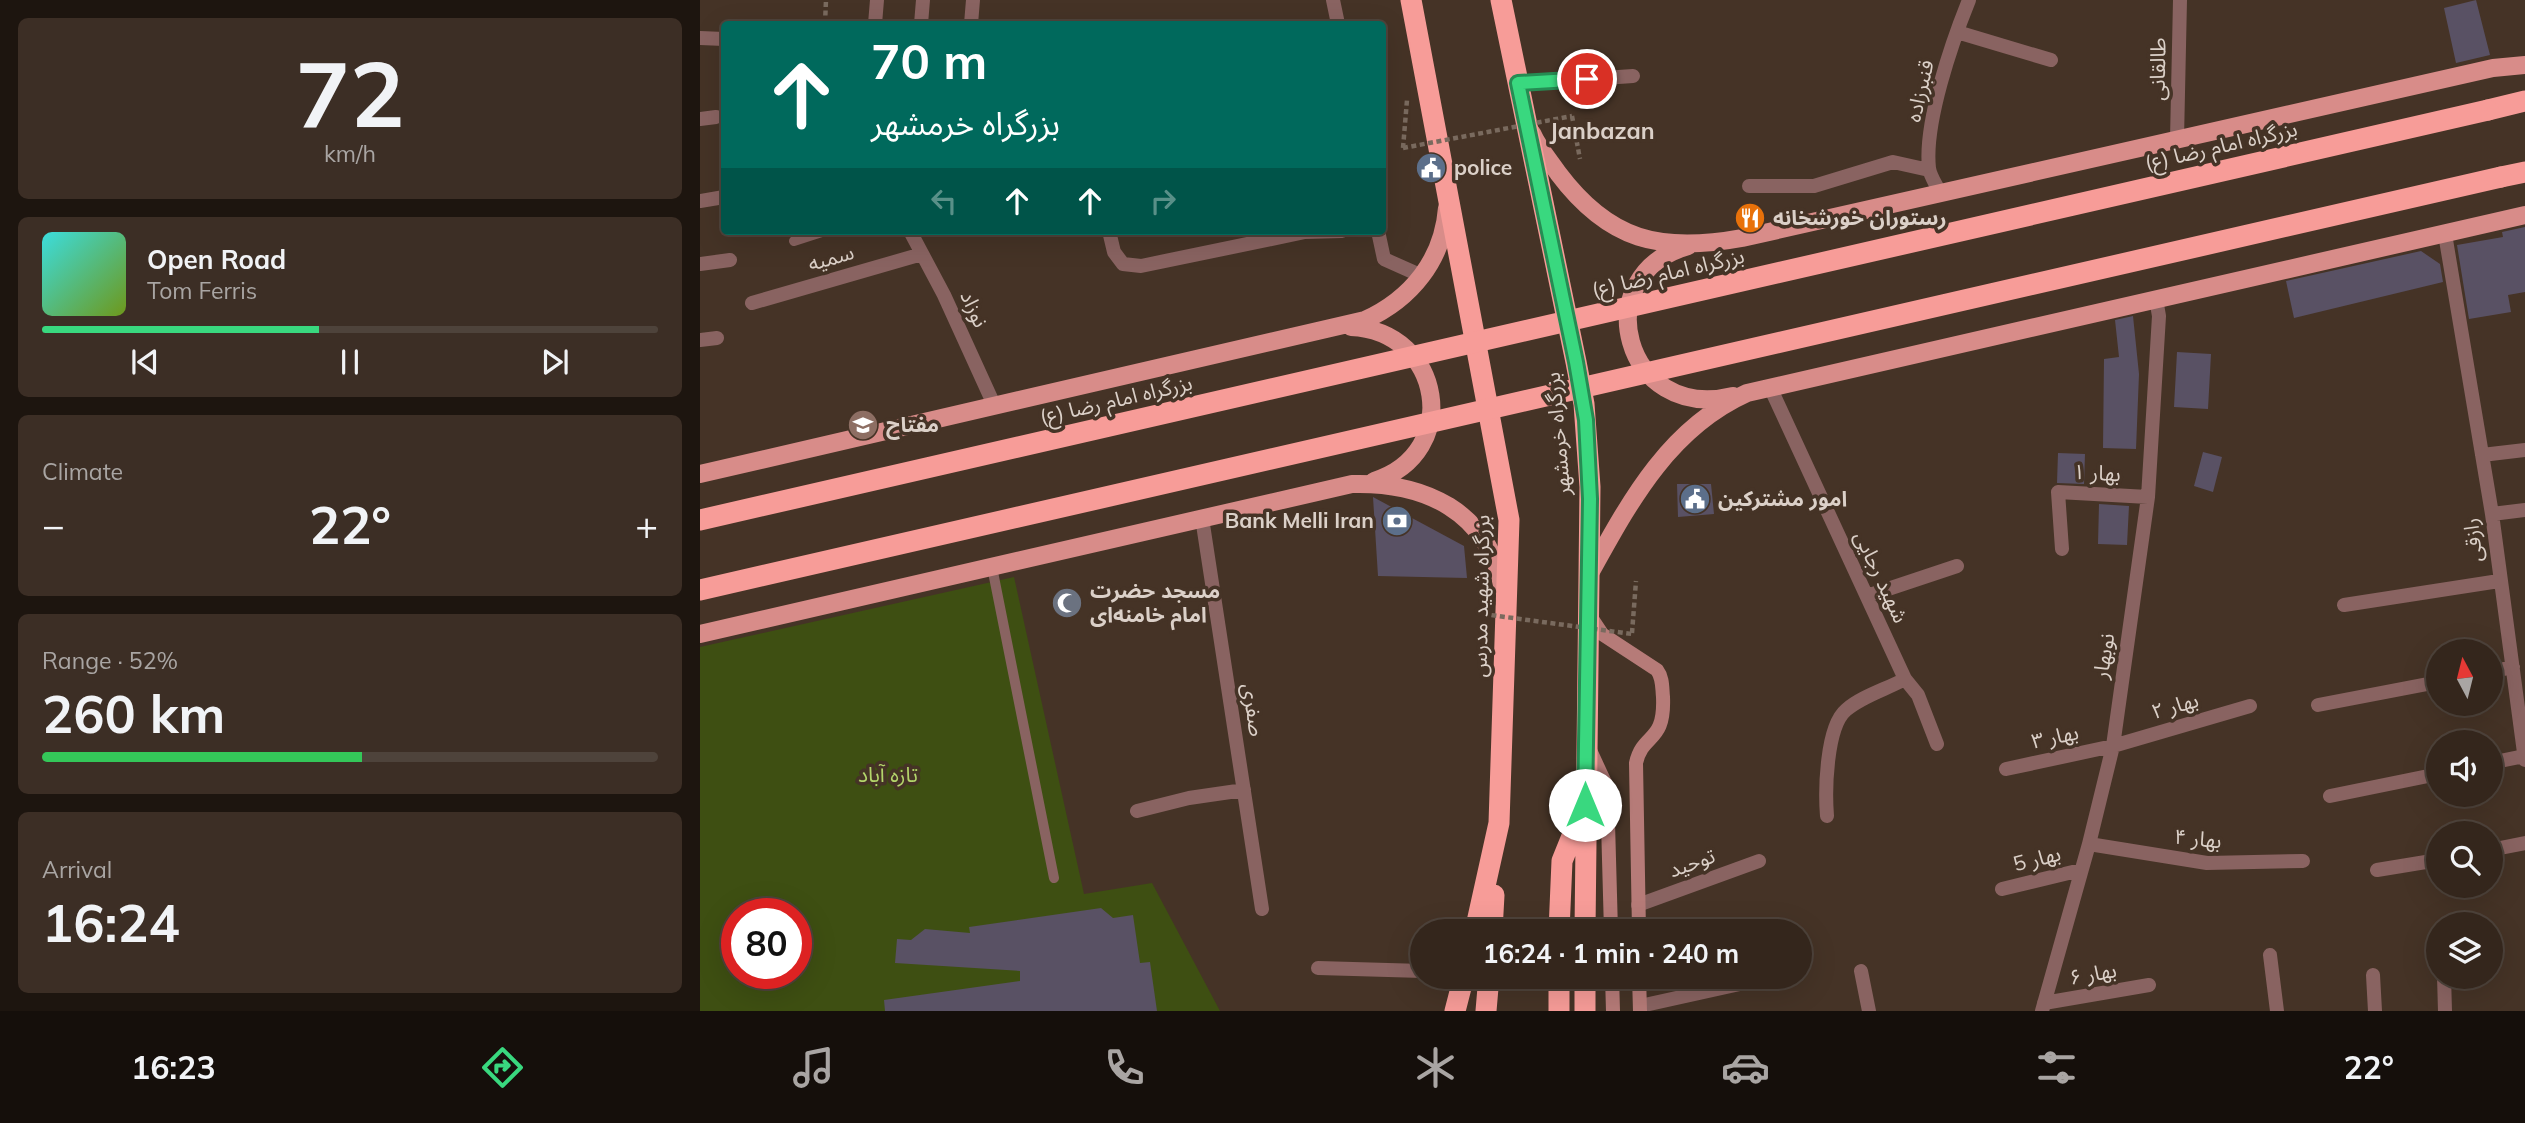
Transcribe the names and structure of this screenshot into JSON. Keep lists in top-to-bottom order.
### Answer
{
  "streets": {
    "highway": ["بزرگراه امام رضا (ع)", "بزرگراه خرمشهر", "بزرگراه شهید مدرس"],
    "street": [
      "طالقانی",
      "قنبرزاده",
      "سمیه",
      "نوزاد",
      "بهار ۱",
      "رازقی",
      "شهید رجایی",
      "نوبهار",
      "بهار ۲",
      "صفری",
      "بهار ۳",
      "بهار ۴",
      "بهار 5",
      "توحید",
      "بهار ۶"
    ]
  },
  "crossings": [
    ["طالقانی", "بزرگراه امام رضا (ع)"],
    ["قنبرزاده", "بزرگراه امام رضا (ع)"],
    ["بزرگراه امام رضا (ع)", "نوزاد"],
    ["بزرگراه امام رضا (ع)", "بزرگراه خرمشهر"],
    ["سمیه", "نوزاد"],
    ["بهار ۱", "نوبهار"],
    ["نوبهار", "بهار ۲"],
    ["نوبهار", "بهار ۳"],
    ["نوبهار", "بهار ۴"],
    ["نوبهار", "بهار 5"],
    ["نوبهار", "بهار ۶"],
    ["بهار ۲", "بهار ۳"]
  ],
  "districts": ["Janbazan"],
  "parks": ["تازه آباد"],
  "places": {
    "public building": ["police", "امور مشترکین"],
    "restaurant": ["رستوران خورشخانه"],
    "school or university": ["مفتاح"],
    "bank": ["Bank Melli Iran"],
    "mosque": ["مسجد حضرت امام خامنه‌ای"]
  },
  "north": "top",
  "page": {
    "tile": [
      ["72", "km/h"],
      "Climate",
      ["Range · 52%", "260 km"],
      ["Arrival", "16:24"]
    ],
    "turn": ["70 m", "بزرگراه خرمشهر"],
    "song": ["Open Road", "Tom Ferris"],
    "heat": ["−", "22°", "+"],
    "limit": "80",
    "trip": "16:24 · 1 min · 240 m",
    "tabs": ["16:23", "22°"]
  }
}
